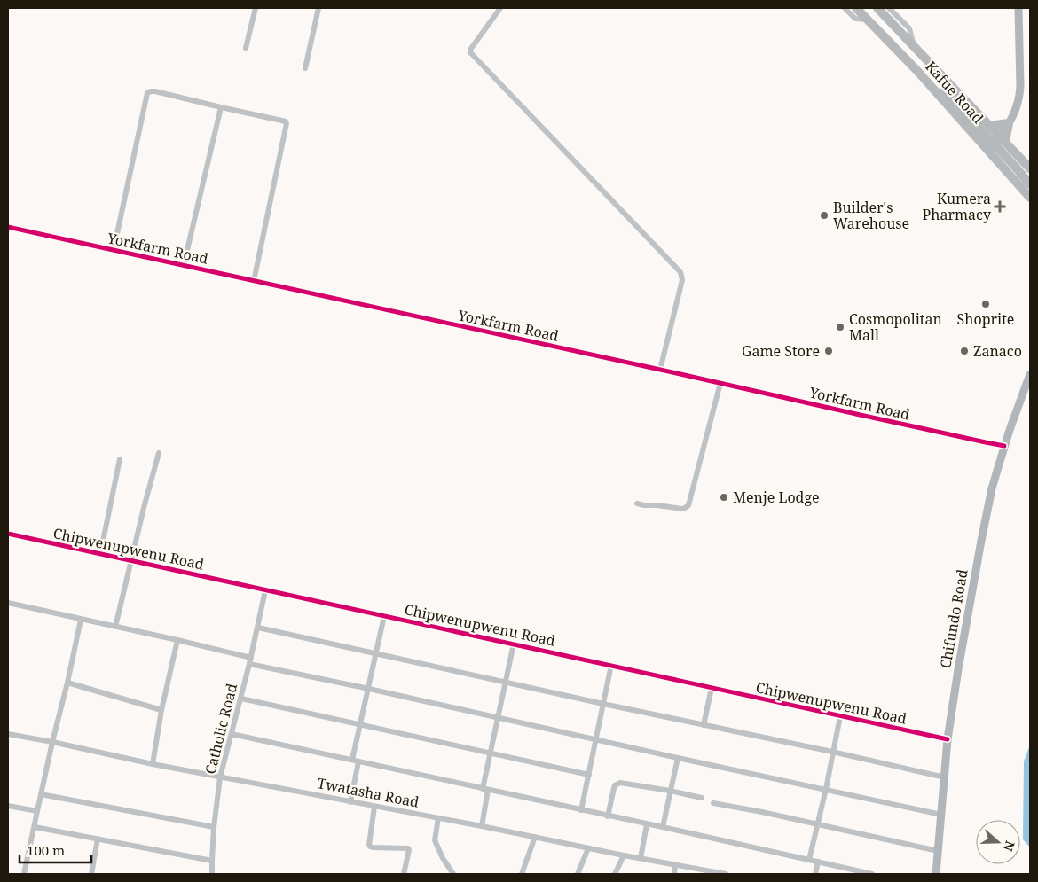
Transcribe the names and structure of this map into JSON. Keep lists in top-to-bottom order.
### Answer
{
  "streets": {
    "main road": ["Kafue Road"],
    "street": [
      "Yorkfarm Road",
      "Chipwenupwenu Road",
      "Chifundo Road",
      "Catholic Road",
      "Twatasha Road"
    ]
  },
  "crossings": [
    ["Yorkfarm Road", "Chifundo Road"],
    ["Chipwenupwenu Road", "Chifundo Road"],
    ["Chipwenupwenu Road", "Catholic Road"],
    ["Catholic Road", "Twatasha Road"]
  ],
  "places": {
    "health": ["Kumera Pharmacy"],
    "other": [
      "Builder's Warehouse",
      "Shoprite",
      "Cosmopolitan Mall",
      "Game Store",
      "Zanaco",
      "Menje Lodge"
    ]
  },
  "scale_bar": "100 m",
  "north": "right"
}
